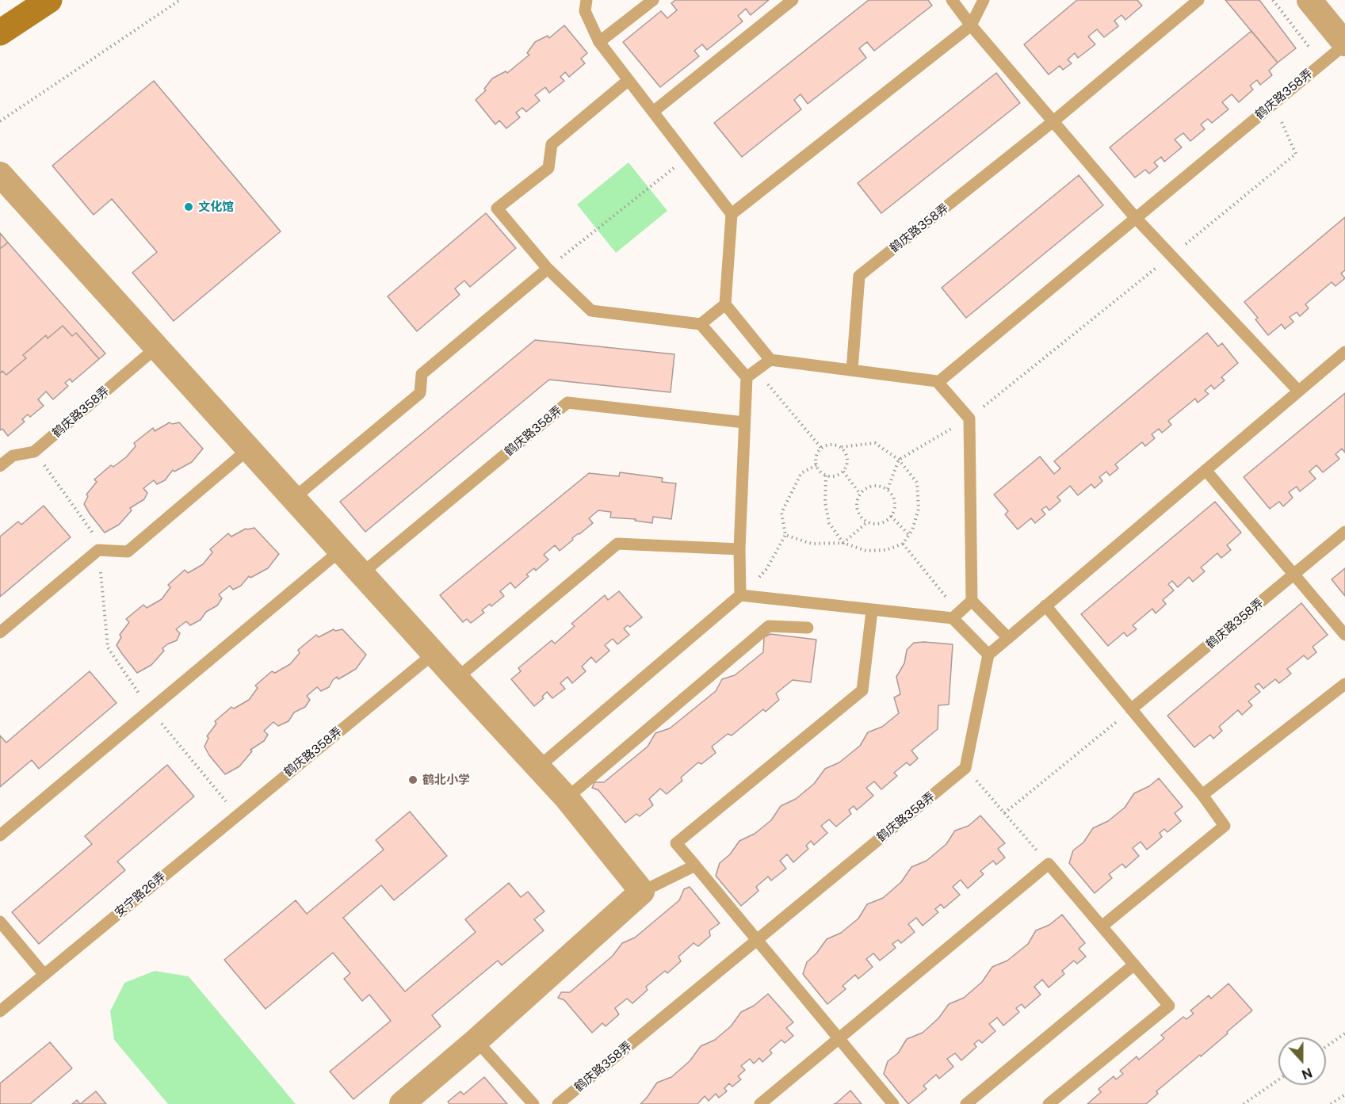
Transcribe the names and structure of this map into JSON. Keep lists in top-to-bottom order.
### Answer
{
  "streets": {
    "lane": ["鹤庆路358弄", "安宁路26弄"]
  },
  "crossings": [
    ["鹤庆路358弄", "安宁路26弄"]
  ],
  "places": ["文化馆", "鹤北小学"],
  "north": "bottom"
}
